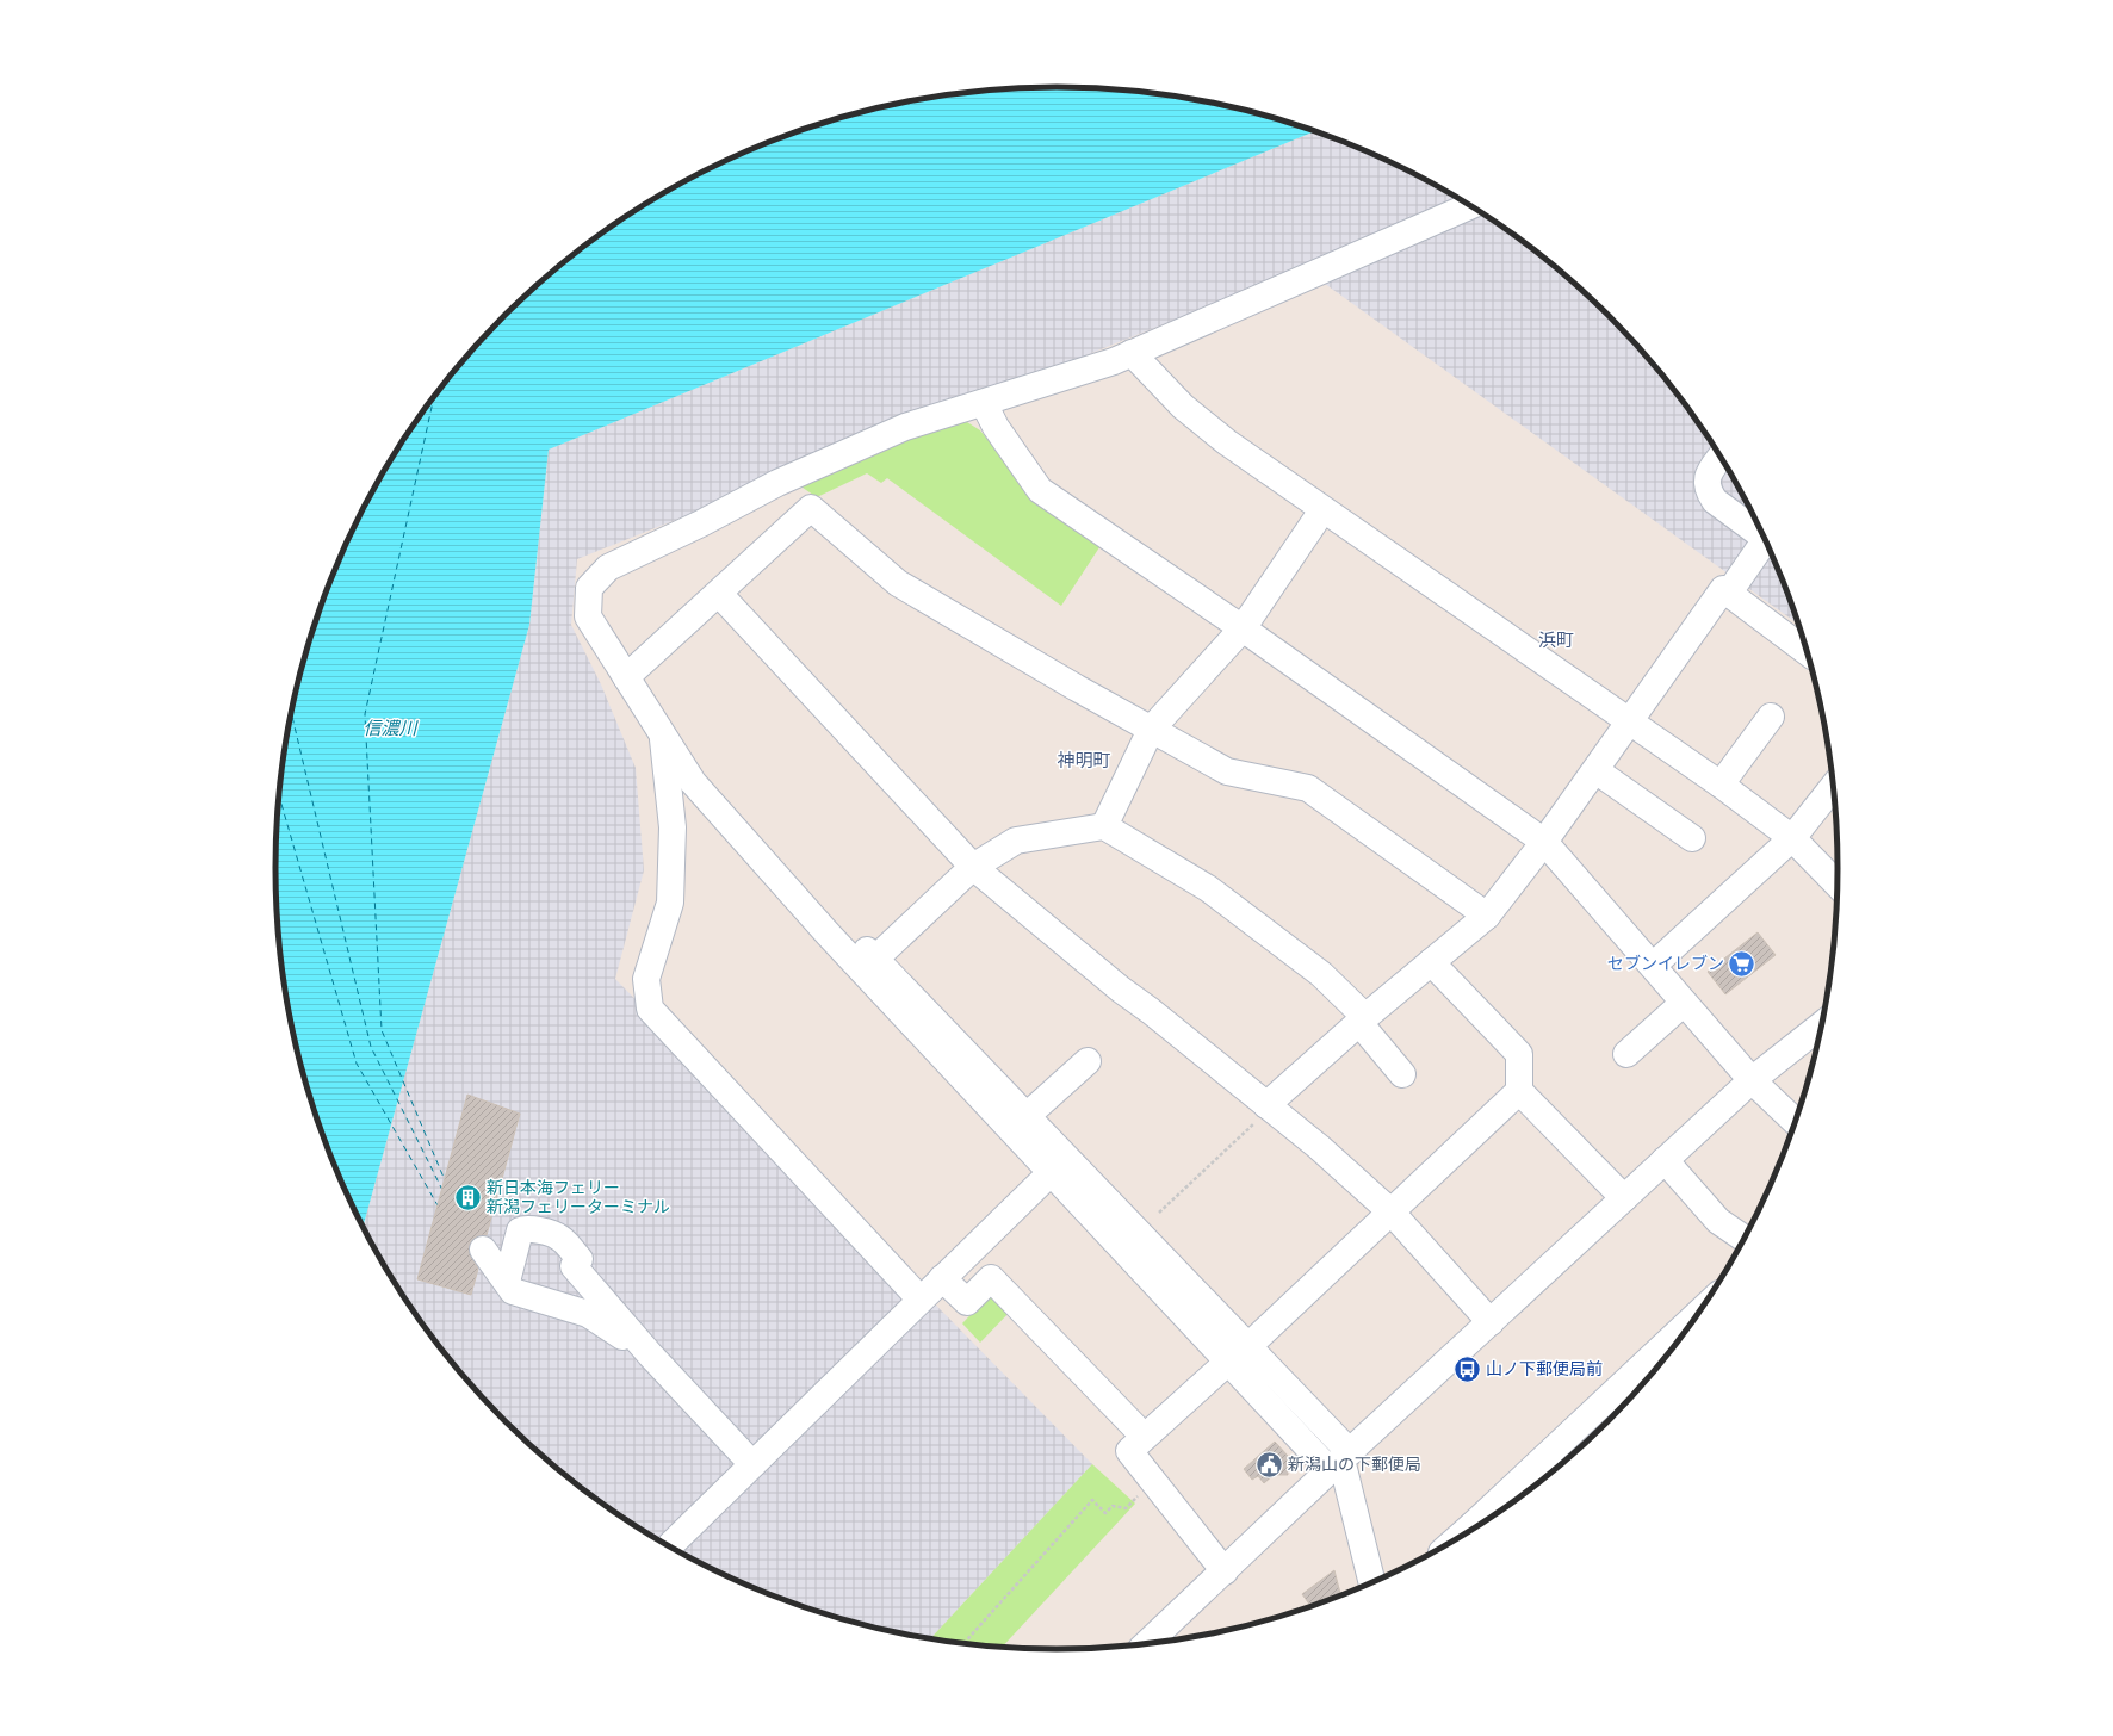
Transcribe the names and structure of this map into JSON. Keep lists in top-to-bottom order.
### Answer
{
  "districts": ["浜町", "神明町"],
  "water": ["信濃川"],
  "places": {
    "supermarket": ["セブンイレブン"],
    "building": ["新日本海フェリー 新潟フェリーターミナル"],
    "bus stop": ["山ノ下郵便局前"],
    "public building": ["新潟山の下郵便局"]
  }
}
